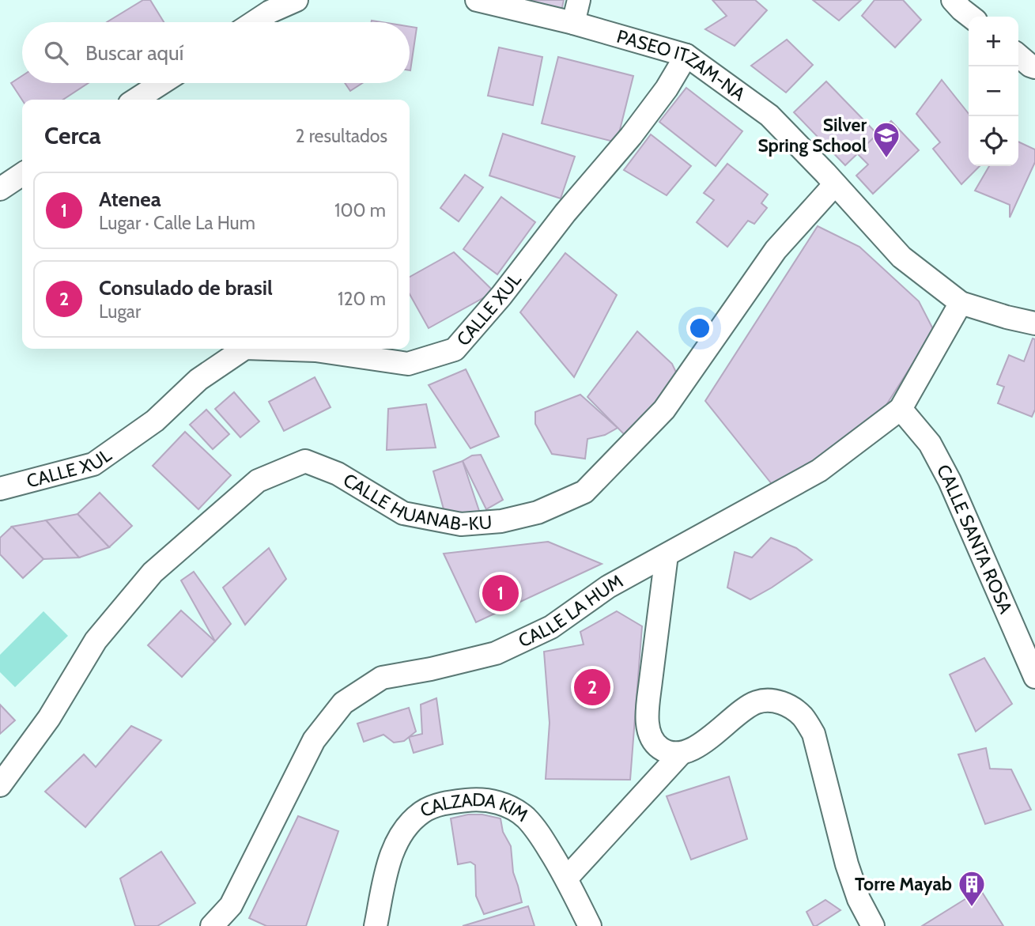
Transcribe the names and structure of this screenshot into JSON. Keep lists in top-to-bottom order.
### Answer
{
  "streets": {
    "street": [
      "PASEO ITZAM-NA",
      "CALLE XUL",
      "CALLE HUANAB-KU",
      "CALLE SANTA ROSA",
      "CALLE LA HUM",
      "CALZADA KIM"
    ]
  },
  "crossings": [
    ["PASEO ITZAM-NA", "CALLE XUL"],
    ["PASEO ITZAM-NA", "CALLE HUANAB-KU"],
    ["PASEO ITZAM-NA", "CALLE LA HUM"],
    ["CALLE SANTA ROSA", "CALLE LA HUM"]
  ],
  "places": {
    "school or university": ["Silver Spring School"],
    "building": ["Torre Mayab"]
  },
  "page": {
    "map_buttons": ["+", "−"],
    "search": "Buscar aquí",
    "heading": ["Cerca", "2 resultados"],
    "list": [
      {
        "mark": "1",
        "name": "Atenea",
        "note": "Lugar · Calle La Hum",
        "value": "100 m"
      },
      {
        "mark": "2",
        "name": "Consulado de brasil",
        "note": "Lugar",
        "value": "120 m"
      }
    ],
    "pins": ["1", "2"]
  }
}
